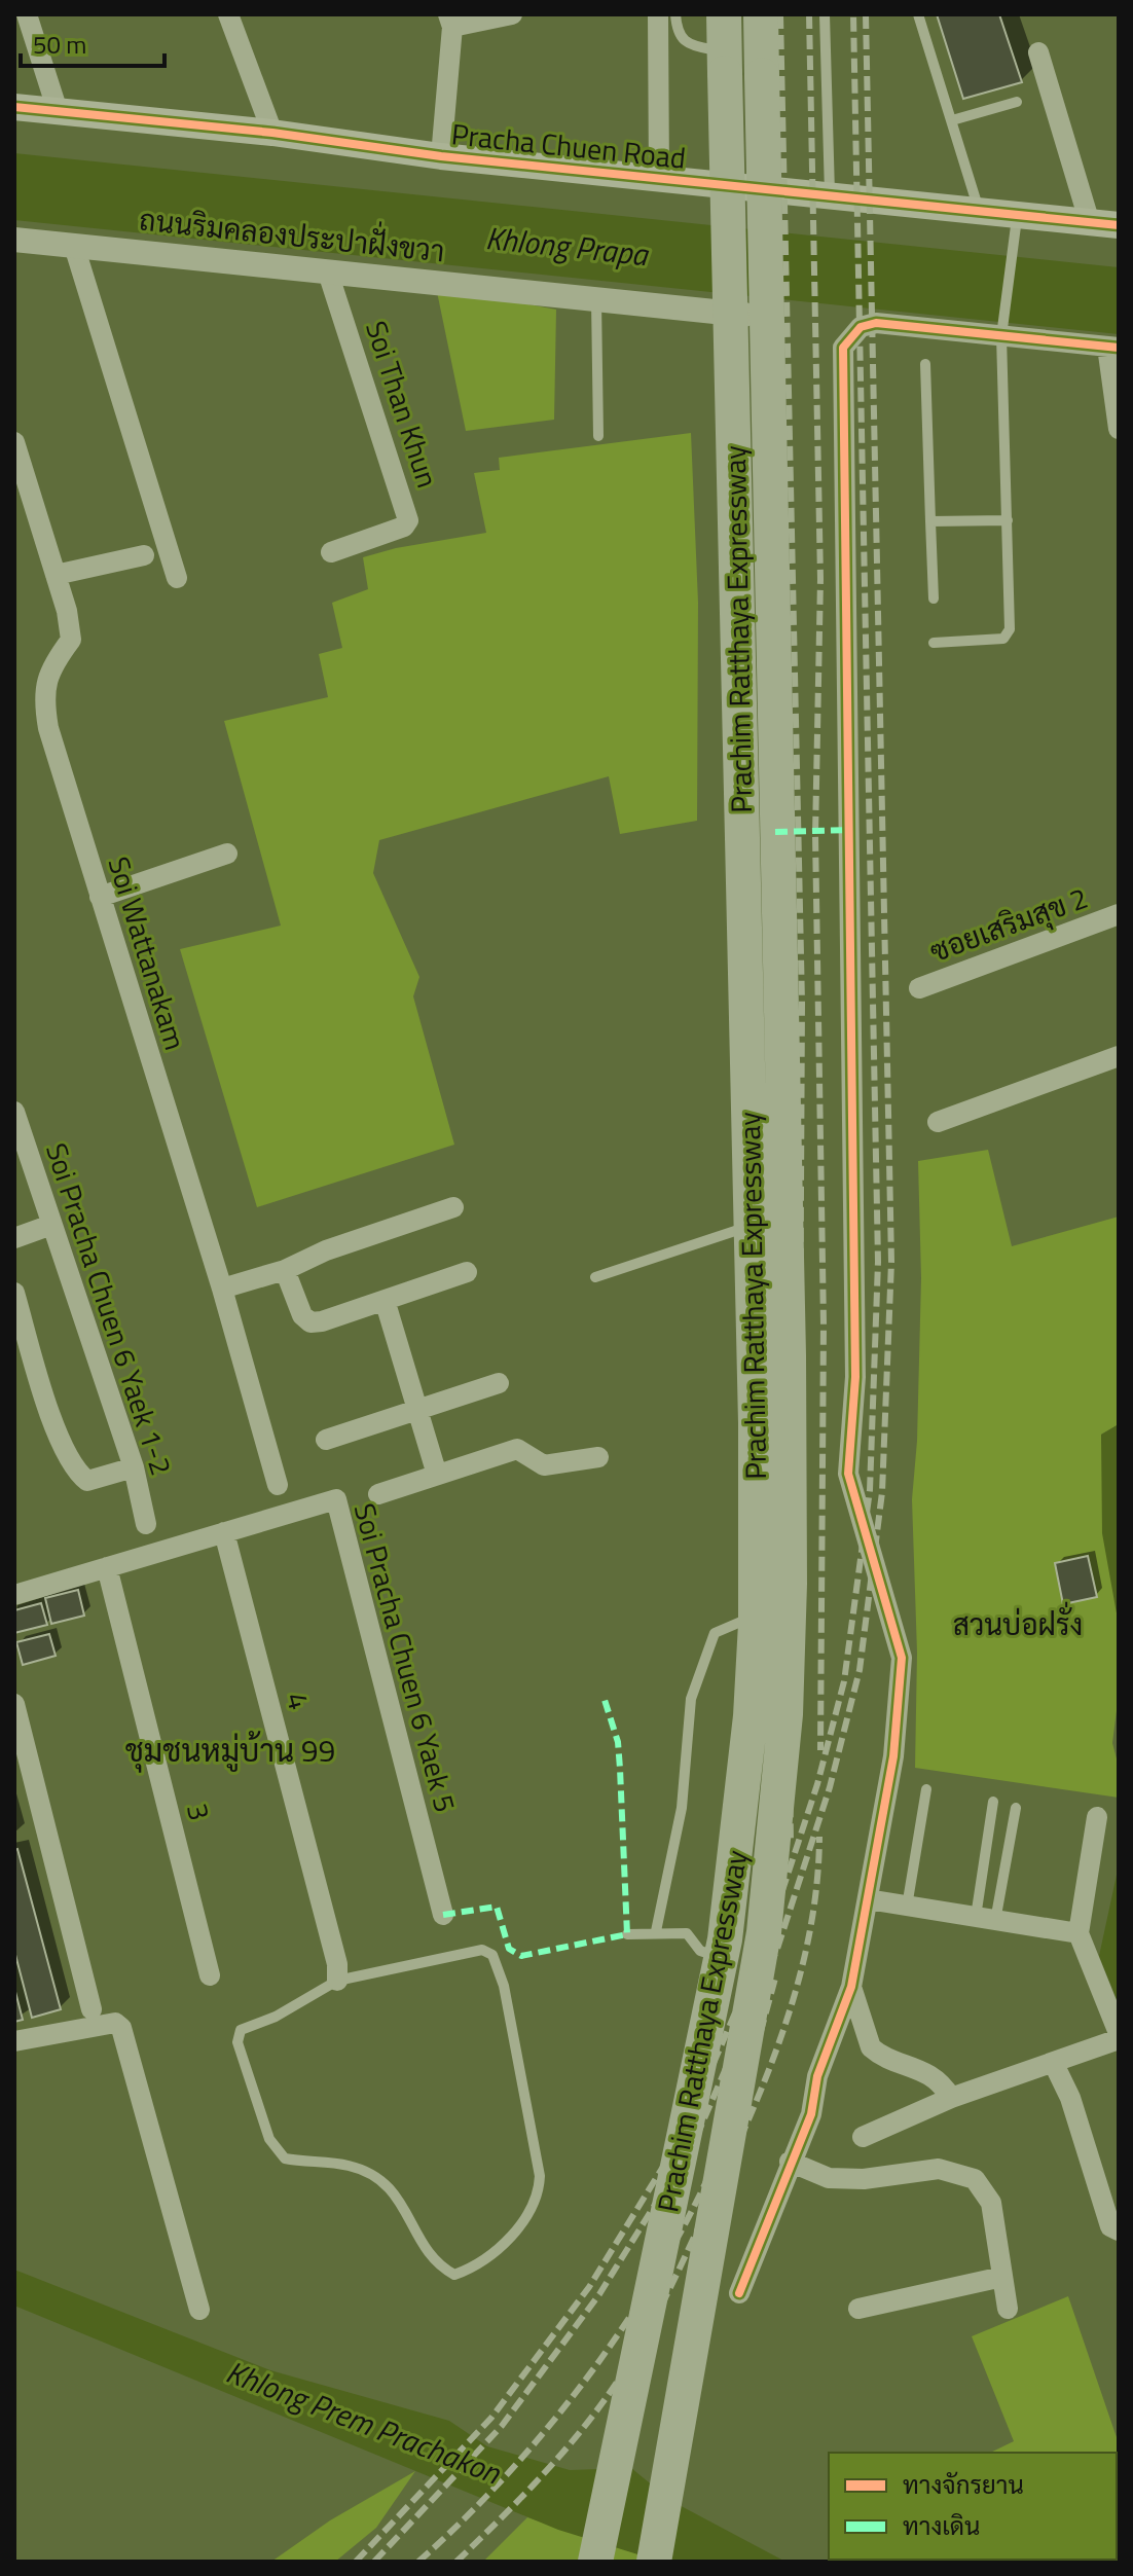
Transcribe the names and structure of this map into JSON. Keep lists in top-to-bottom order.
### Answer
{
  "streets": {
    "highway": ["Prachim Ratthaya Expressway"],
    "main road": ["Pracha Chuen Road"],
    "street": [
      "ถนนริมคลองประปาฝั่งขวา",
      "Soi Than Khun",
      "ซอยเสริมสุข 2",
      "Soi Wattanakam",
      "Soi Pracha Chuen 6 Yaek 1-2",
      "Soi Pracha Chuen 6 Yaek 5",
      "4",
      "3"
    ]
  },
  "crossings": [
    ["ถนนริมคลองประปาฝั่งขวา", "Soi Than Khun"],
    ["Soi Pracha Chuen 6 Yaek 5", "4"],
    ["Soi Pracha Chuen 6 Yaek 5", "3"]
  ],
  "districts": ["ชุมชนหมู่บ้าน 99"],
  "water": ["Khlong Prapa", "Khlong Prem Prachakon"],
  "parks": ["สวนบ่อฝรั่ง"],
  "legend": ["ทางจักรยาน", "ทางเดิน"],
  "scale_bar": "50 m"
}
